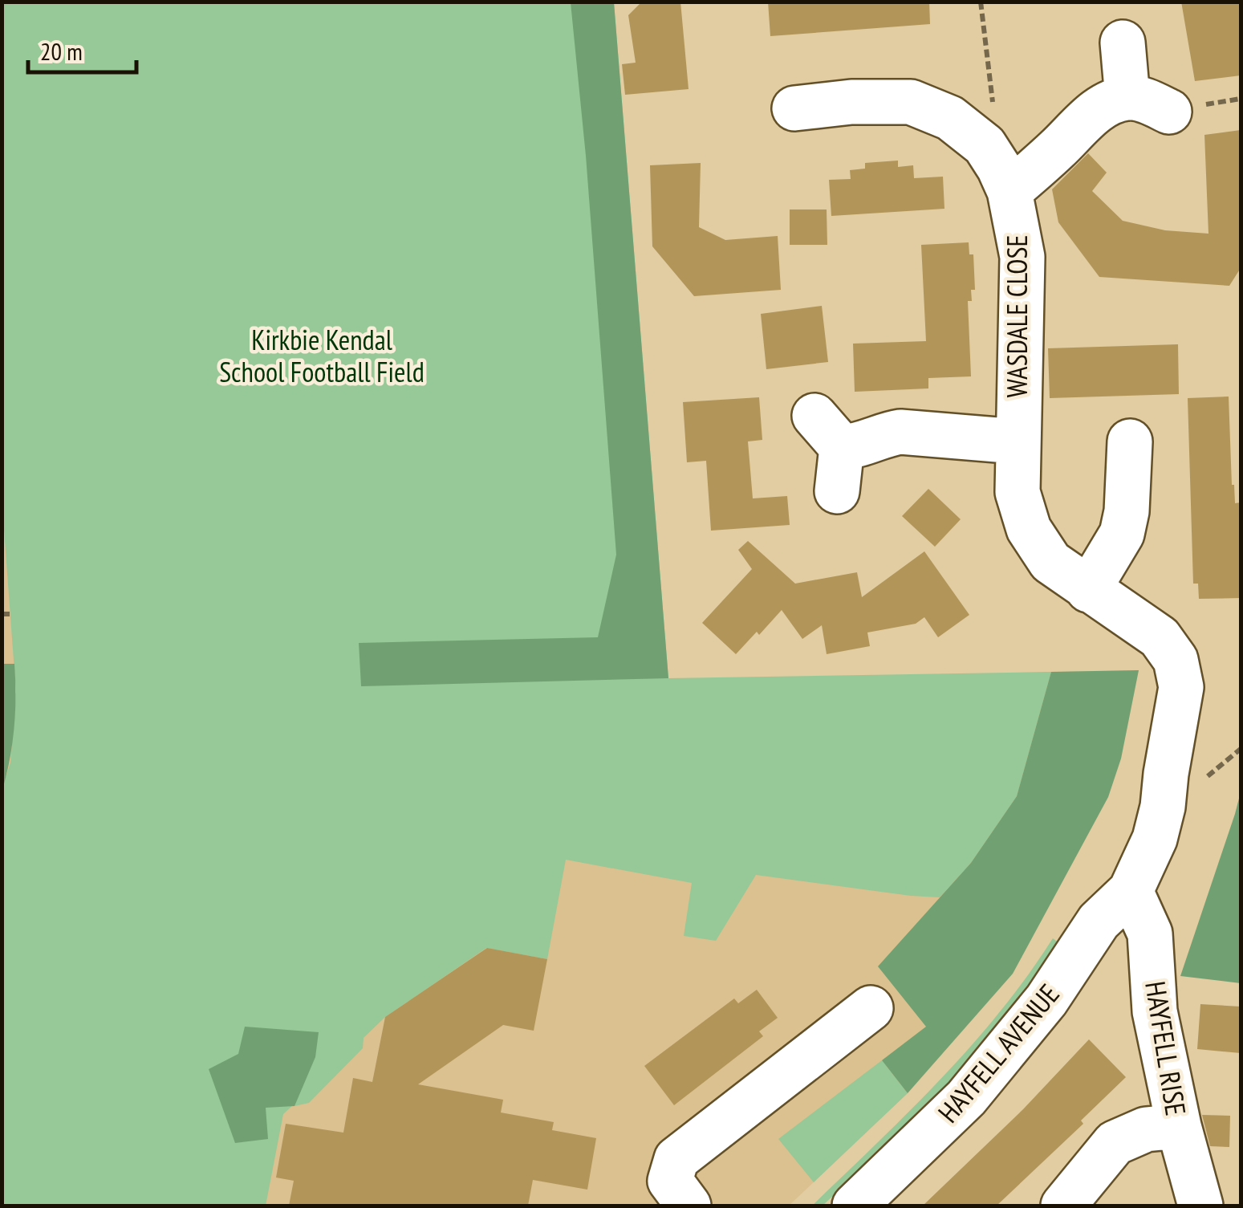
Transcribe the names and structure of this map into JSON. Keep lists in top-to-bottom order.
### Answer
{
  "streets": {
    "street": ["WASDALE CLOSE", "HAYFELL RISE", "HAYFELL AVENUE"]
  },
  "crossings": [
    ["WASDALE CLOSE", "HAYFELL RISE"],
    ["WASDALE CLOSE", "HAYFELL AVENUE"],
    ["HAYFELL RISE", "HAYFELL AVENUE"]
  ],
  "parks": ["Kirkbie Kendal School Football Field"],
  "scale_bar": "20 m"
}
